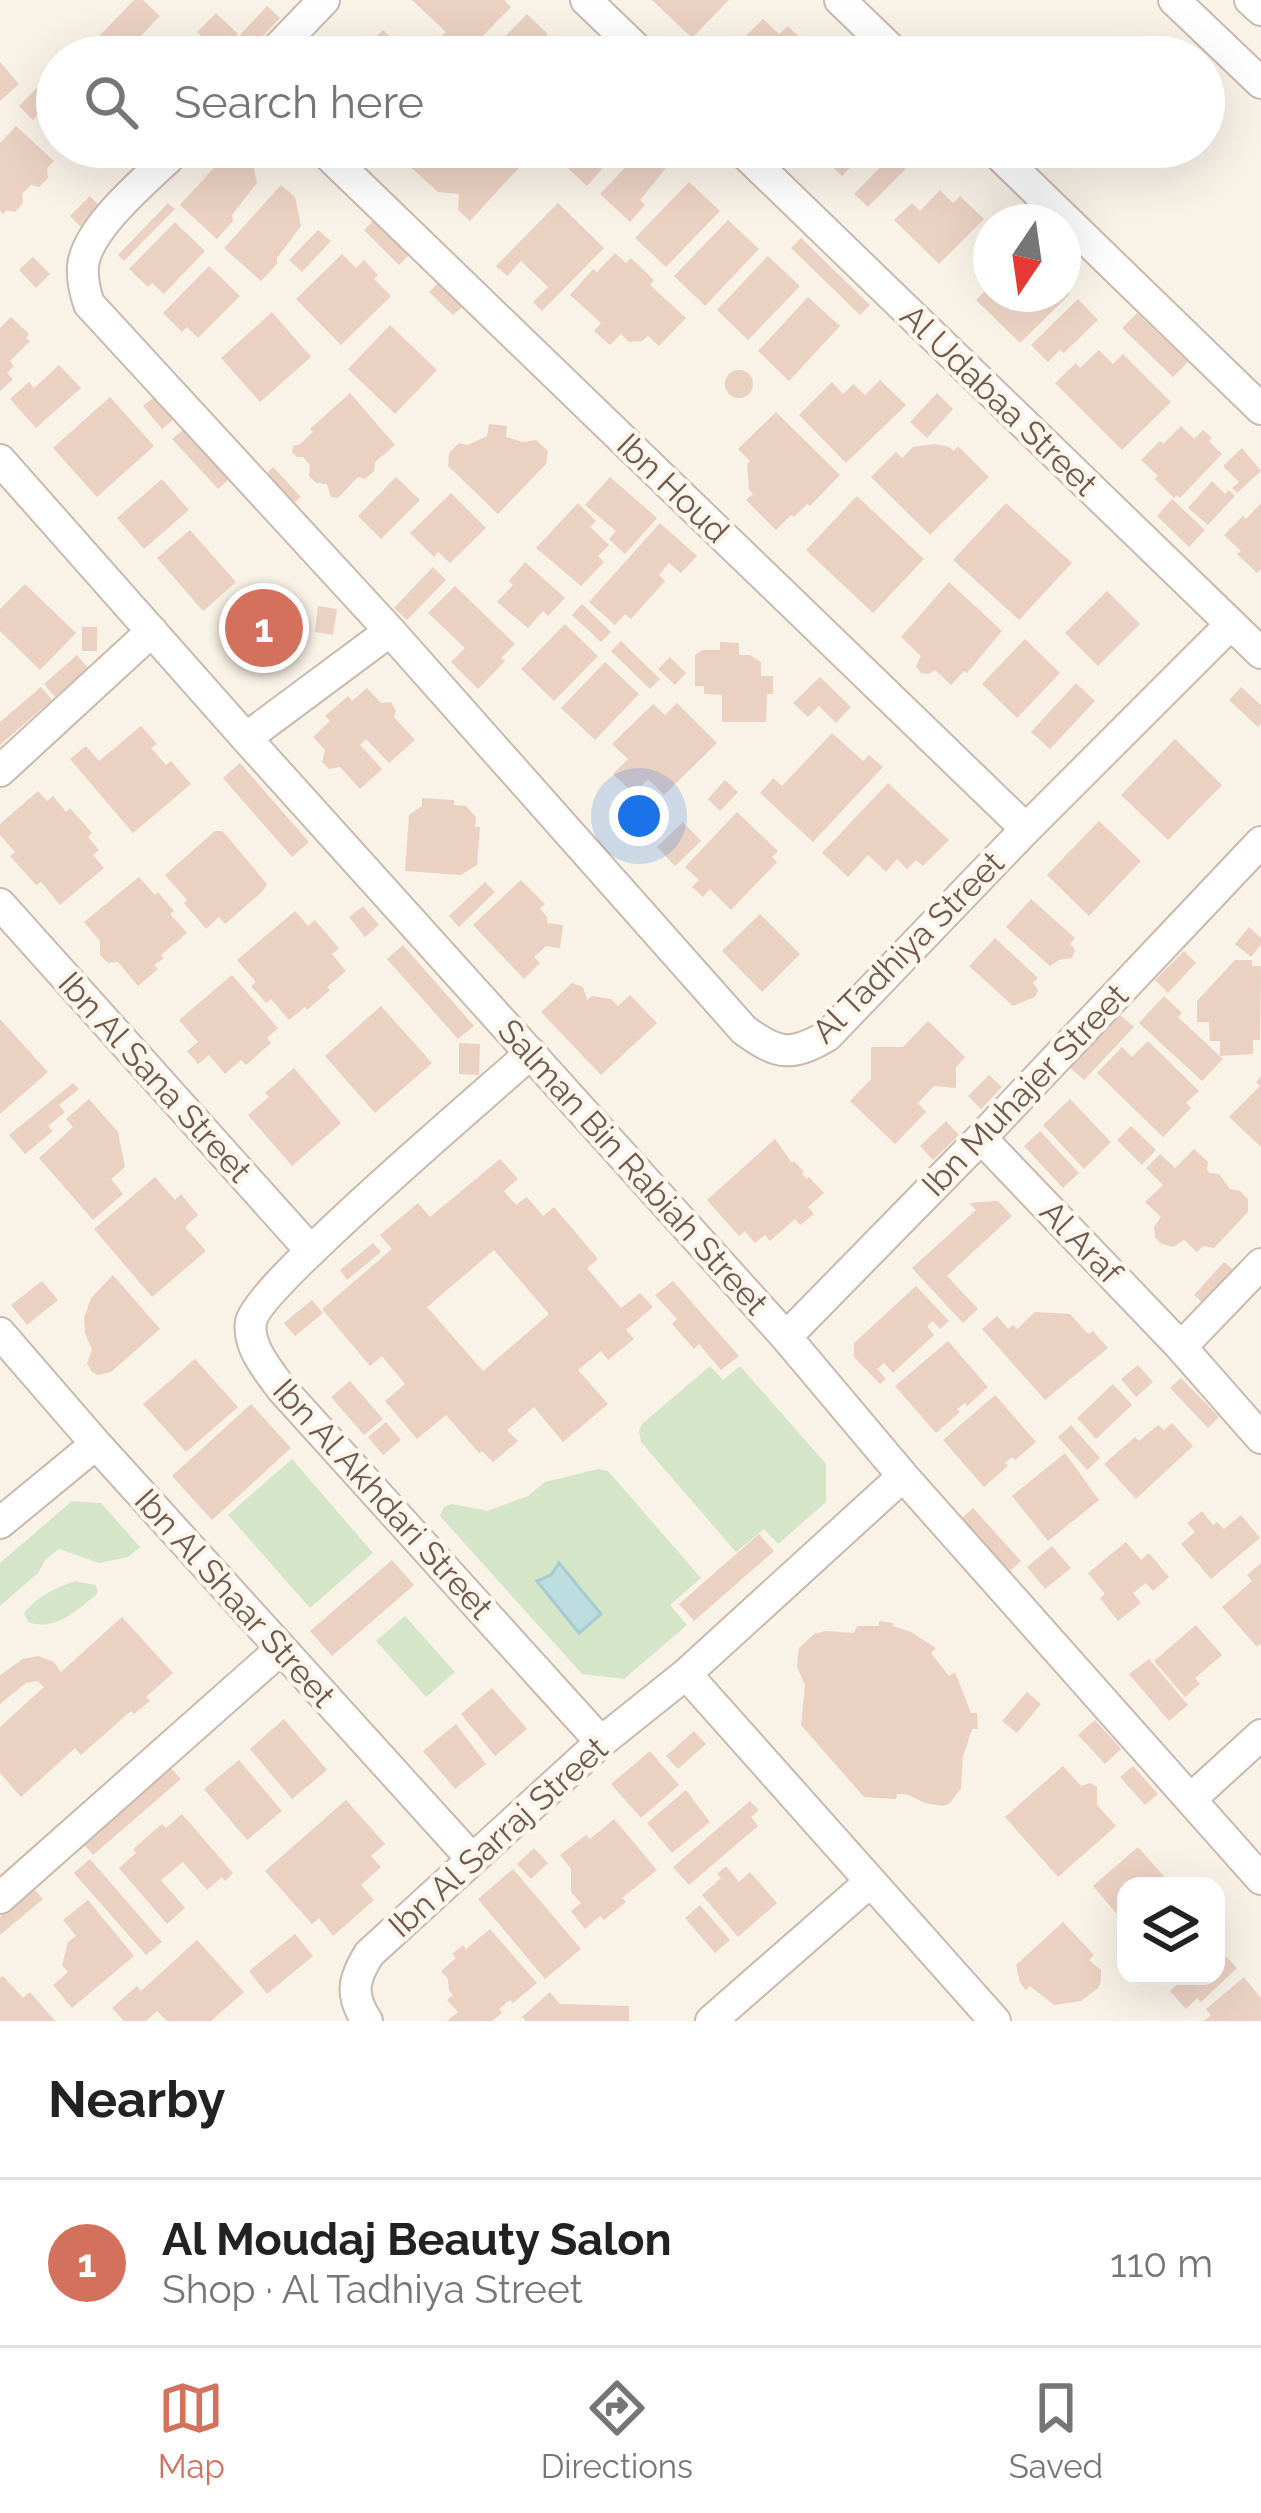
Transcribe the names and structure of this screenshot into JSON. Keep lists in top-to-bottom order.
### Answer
{
  "streets": {
    "street": [
      "Al Udabaa Street",
      "Ibn Houd",
      "Al Tadhiya Street",
      "Ibn Al Sana Street",
      "Ibn Muhajer Street",
      "Salman Bin Rabiah Street",
      "Al Araf",
      "Ibn Al Akhdari Street",
      "Ibn Al Shaar Street",
      "Ibn Al Sarraj Street"
    ]
  },
  "crossings": [
    ["Al Udabaa Street", "Al Tadhiya Street"],
    ["Ibn Houd", "Al Tadhiya Street"],
    ["Ibn Al Sana Street", "Ibn Al Akhdari Street"],
    ["Ibn Muhajer Street", "Salman Bin Rabiah Street"],
    ["Ibn Muhajer Street", "Al Araf"],
    ["Salman Bin Rabiah Street", "Ibn Al Akhdari Street"],
    ["Salman Bin Rabiah Street", "Ibn Al Sarraj Street"],
    ["Ibn Al Akhdari Street", "Ibn Al Sarraj Street"],
    ["Ibn Al Shaar Street", "Ibn Al Sarraj Street"]
  ],
  "north": "bottom",
  "page": {
    "search": "Search here",
    "pins": "1",
    "heading": "Nearby",
    "list": [
      {
        "mark": "1",
        "name": "Al Moudaj Beauty Salon",
        "note": "Shop · Al Tadhiya Street",
        "value": "110 m"
      }
    ],
    "nav": ["Map", "Directions", "Saved"]
  }
}
